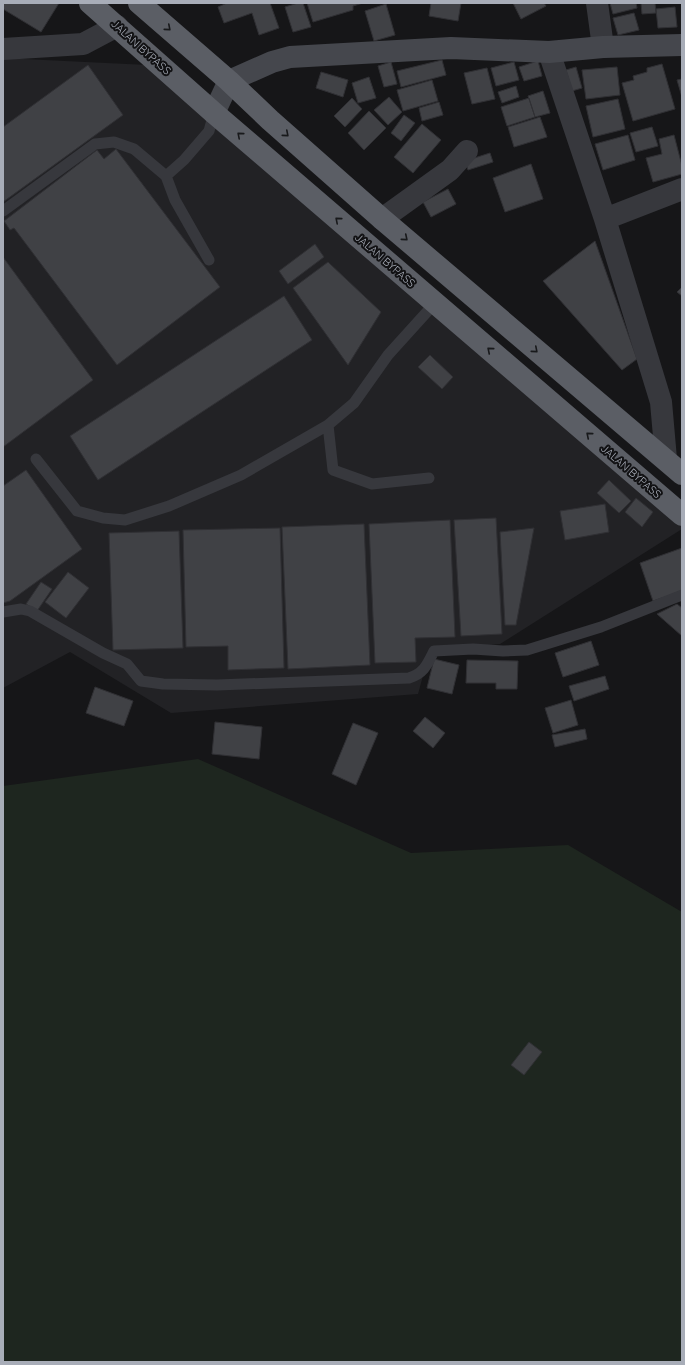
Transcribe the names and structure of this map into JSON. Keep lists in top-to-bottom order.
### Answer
{
  "streets": {
    "highway": ["JALAN BYPASS"]
  }
}
